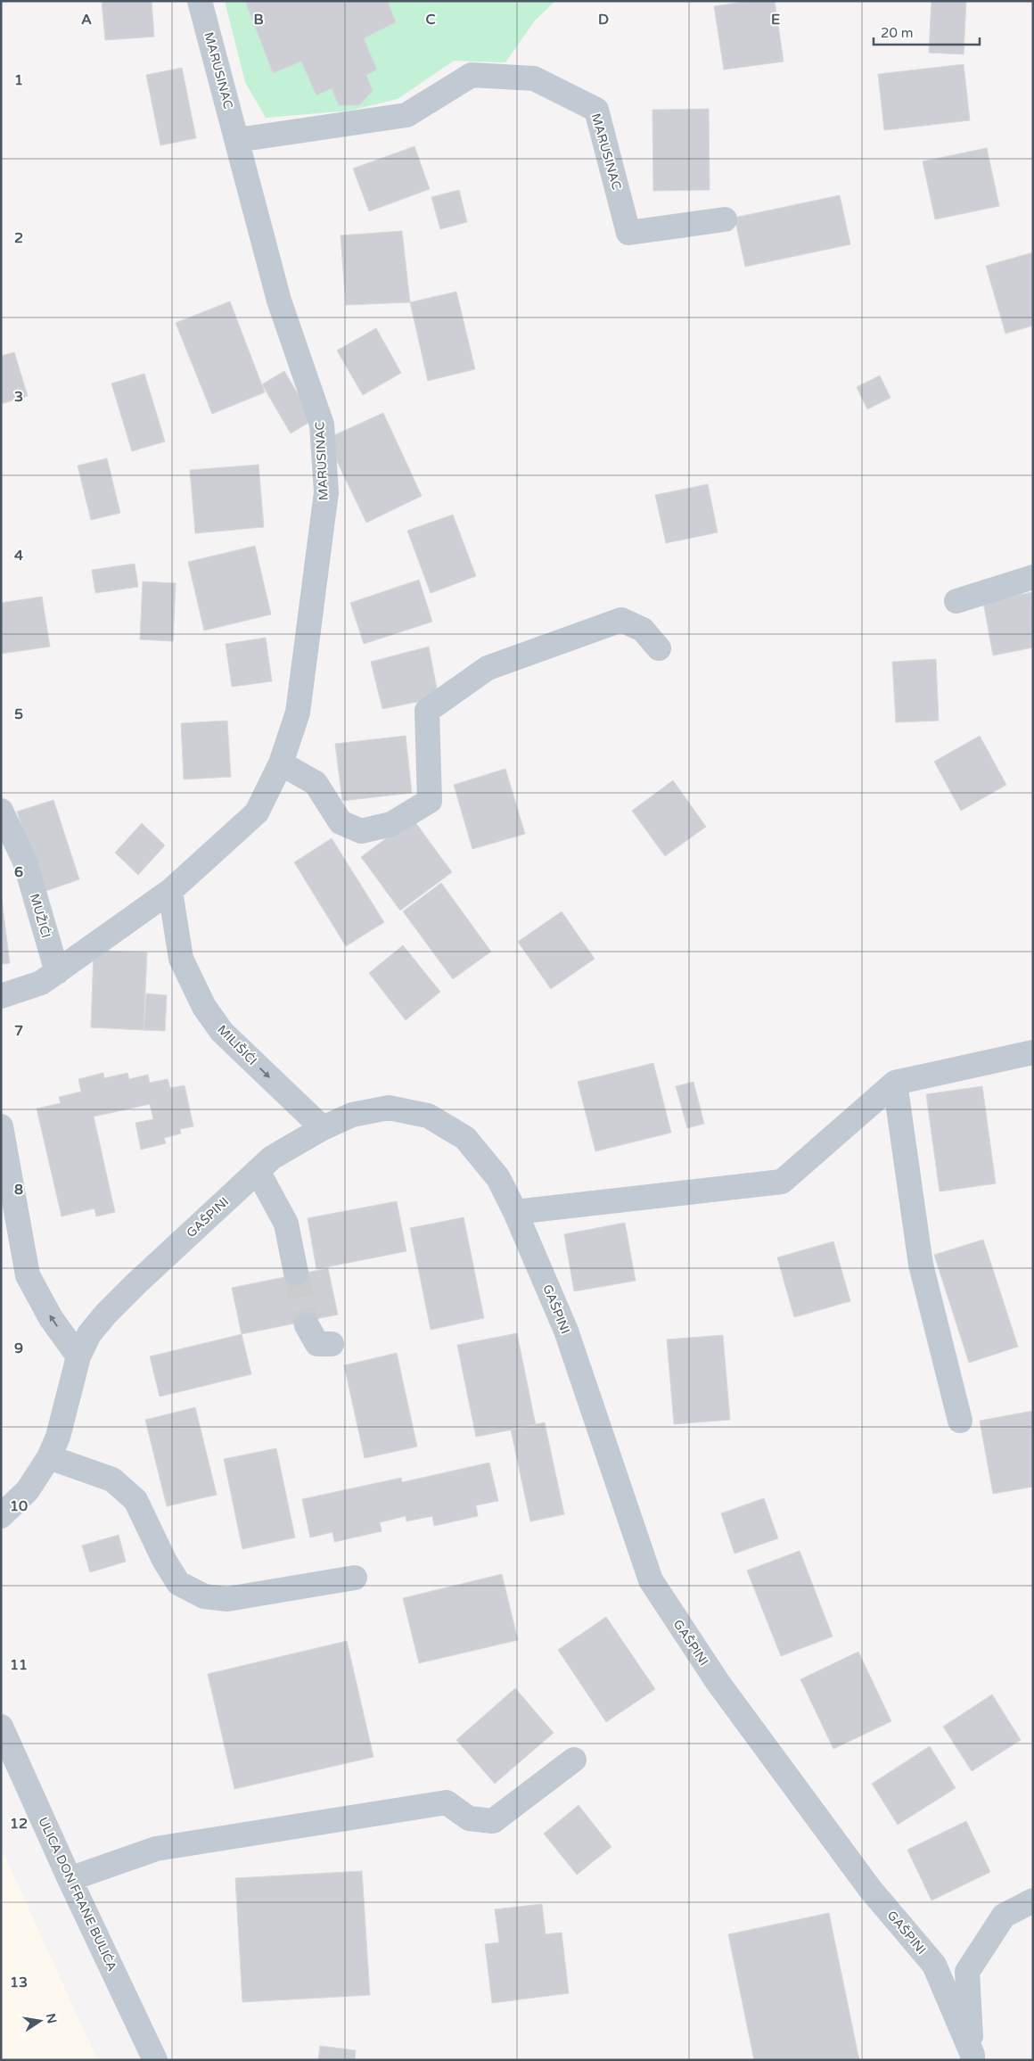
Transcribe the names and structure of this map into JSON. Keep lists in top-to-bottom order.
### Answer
{
  "streets": {
    "street": [
      "MARUSINAC",
      "MUŽIĆI",
      "MILIŠIĆI",
      "GAŠPINI",
      "ULICA DON FRANE BULIĆA"
    ]
  },
  "crossings": [
    ["MILIŠIĆI", "GAŠPINI"]
  ],
  "one_way": ["MILIŠIĆI"],
  "scale_bar": "20 m",
  "north": "right",
  "grid": {
    "columns": [
      "A",
      "B",
      "C",
      "D",
      "E"
    ],
    "rows": [
      "1",
      "2",
      "3",
      "4",
      "5",
      "6",
      "7",
      "8",
      "9",
      "10",
      "11",
      "12",
      "13"
    ]
  }
}
